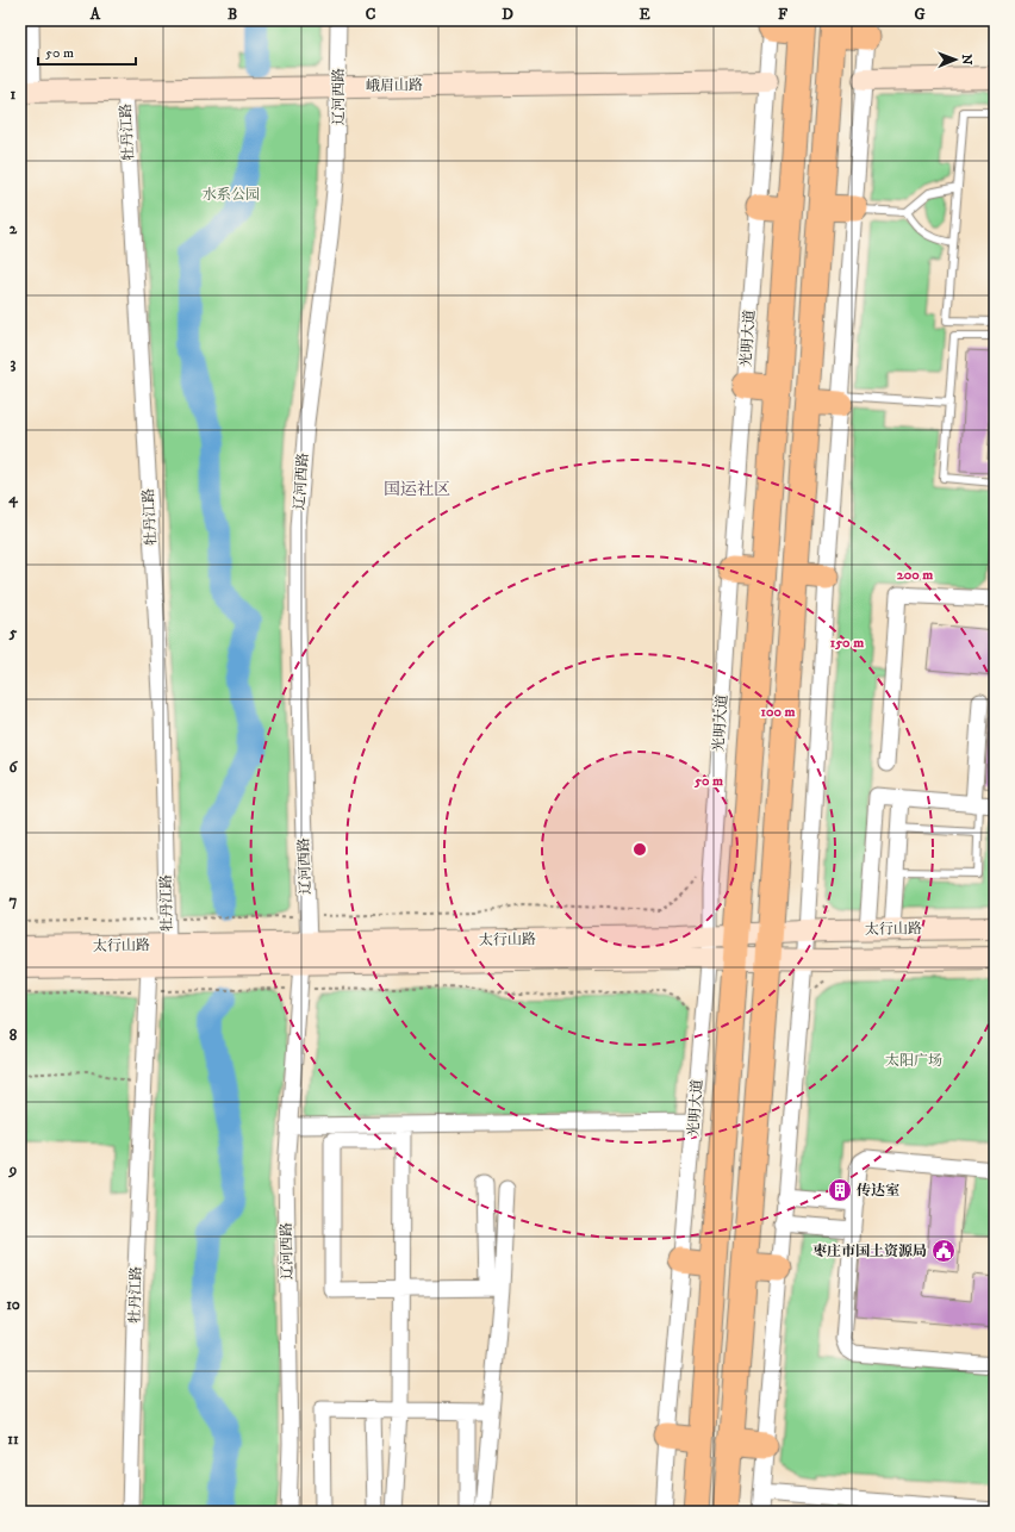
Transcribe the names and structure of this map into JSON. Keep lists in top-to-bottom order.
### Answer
{
  "streets": {
    "main road": ["峨眉山路", "光明大道", "太行山路"],
    "street": ["辽河西路", "牡丹江路"]
  },
  "crossings": [
    ["峨眉山路", "辽河西路"],
    ["峨眉山路", "牡丹江路"],
    ["峨眉山路", "光明大道"],
    ["辽河西路", "太行山路"],
    ["牡丹江路", "太行山路"],
    ["光明大道", "太行山路"]
  ],
  "districts": ["国运社区"],
  "parks": ["水系公园", "太阳广场"],
  "places": {
    "building": ["传达室"],
    "public building": ["枣庄市国土资源局"]
  },
  "scale_bar": "50 m",
  "north": "right",
  "grid": {
    "columns": [
      "A",
      "B",
      "C",
      "D",
      "E",
      "F",
      "G"
    ],
    "rows": [
      "1",
      "2",
      "3",
      "4",
      "5",
      "6",
      "7",
      "8",
      "9",
      "10",
      "11"
    ]
  },
  "rings": [
    "200 m",
    "150 m",
    "100 m",
    "50 m"
  ]
}
